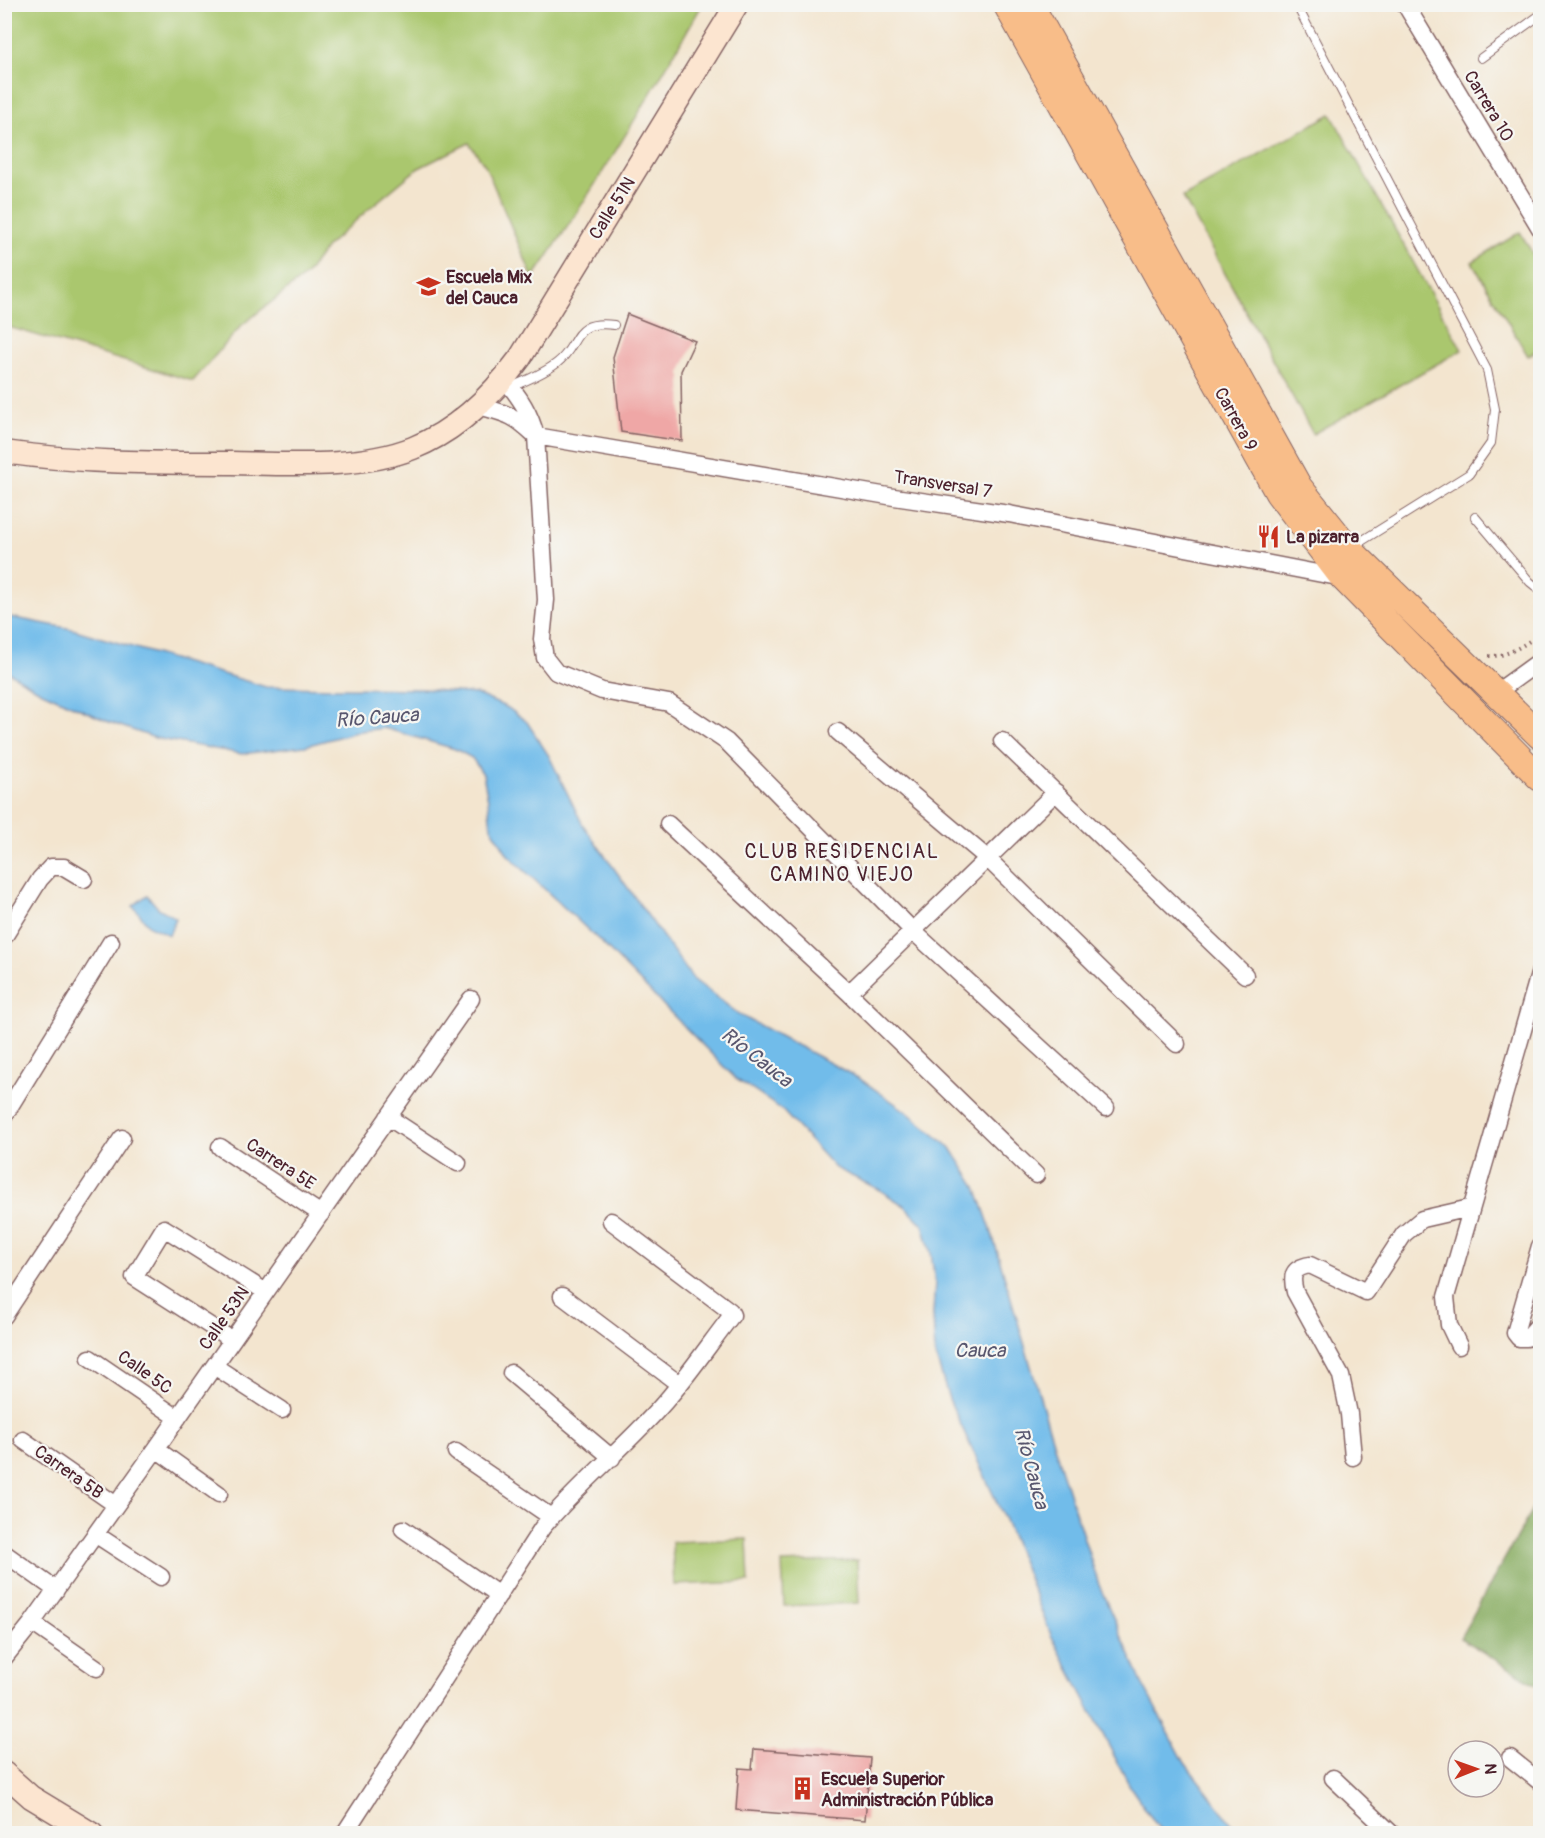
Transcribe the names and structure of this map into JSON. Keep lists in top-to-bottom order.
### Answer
{
  "streets": {
    "main road": ["Calle 51N", "Carrera 9"],
    "street": [
      "Carrera 10",
      "Transversal 7",
      "Carrera 5E",
      "Calle 53N",
      "Calle 5C",
      "Carrera 5B"
    ]
  },
  "crossings": [
    ["Carrera 9", "Transversal 7"],
    ["Carrera 5E", "Calle 53N"],
    ["Calle 53N", "Calle 5C"],
    ["Calle 53N", "Carrera 5B"]
  ],
  "districts": ["CLUB RESIDENCIAL CAMINO VIEJO"],
  "water": ["Río Cauca", "Cauca"],
  "places": {
    "school or university": ["Escuela Mix del Cauca"],
    "restaurant": ["La pizarra"],
    "building": ["Escuela Superior Administración Pública"]
  },
  "north": "right"
}
